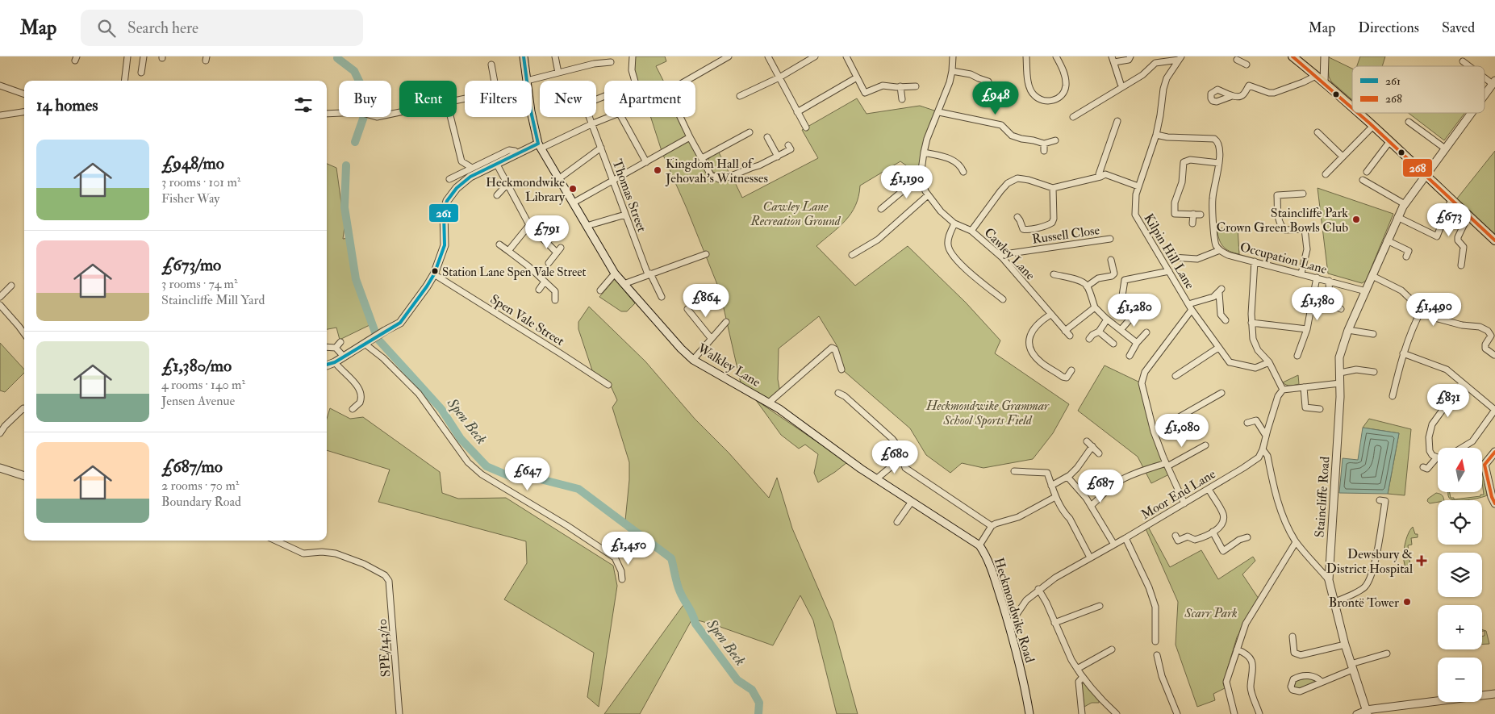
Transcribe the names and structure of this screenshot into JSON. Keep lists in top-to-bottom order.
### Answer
{
  "streets": {
    "street": [
      "Thomas Street",
      "Russell Close",
      "Kilpin Hill Lane",
      "Cawley Lane",
      "Occupation Lane",
      "Spen Vale Street",
      "Walkley Lane",
      "Moor End Lane",
      "Staincliffe Road",
      "Heckmondwike Road",
      "SPE/143/10"
    ]
  },
  "crossings": [
    ["Russell Close", "Cawley Lane"],
    ["Kilpin Hill Lane", "Occupation Lane"],
    ["Occupation Lane", "Staincliffe Road"],
    ["Walkley Lane", "Heckmondwike Road"],
    ["Moor End Lane", "Heckmondwike Road"]
  ],
  "water": ["Spen Beck"],
  "parks": ["Cawley Lane Recreation Ground", "Heckmondwike Grammar School Sports Field", "Scarr Park"],
  "places": {
    "other": [
      "Kingdom Hall of Jehovah's Witnesses",
      "Heckmondwike Library",
      "Staincliffe Park Crown Green Bowls Club",
      "Station Lane Spen Vale Street",
      "Brontë Tower"
    ],
    "health": ["Dewsbury & District Hospital"]
  },
  "lines": ["transit line 261", "transit line 268"],
  "legend": ["261", "268"],
  "north": "top",
  "page": {
    "header": "Map",
    "search": "Search here",
    "nav": ["Map", "Directions", "Saved"],
    "chip": [
      "Buy",
      "Rent",
      "Filters",
      "New",
      "Apartment"
    ],
    "heading": "14 homes",
    "price": [
      "£948",
      "£1,190",
      "£673",
      "£791",
      "£864",
      "£1,380",
      "£1,490",
      "£1,280",
      "£831",
      "£1,080",
      "£680",
      "£647",
      "£687",
      "£1,450"
    ],
    "list": [
      {
        "name": "£948/mo",
        "note": "3 rooms · 101 m² · Fisher Way"
      },
      {
        "name": "£673/mo",
        "note": "3 rooms · 74 m² · Staincliffe Mill Yard"
      },
      {
        "name": "£1,380/mo",
        "note": "4 rooms · 140 m² · Jensen Avenue"
      },
      {
        "name": "£687/mo",
        "note": "2 rooms · 70 m² · Boundary Road"
      }
    ],
    "map_buttons": ["+", "−"]
  }
}
